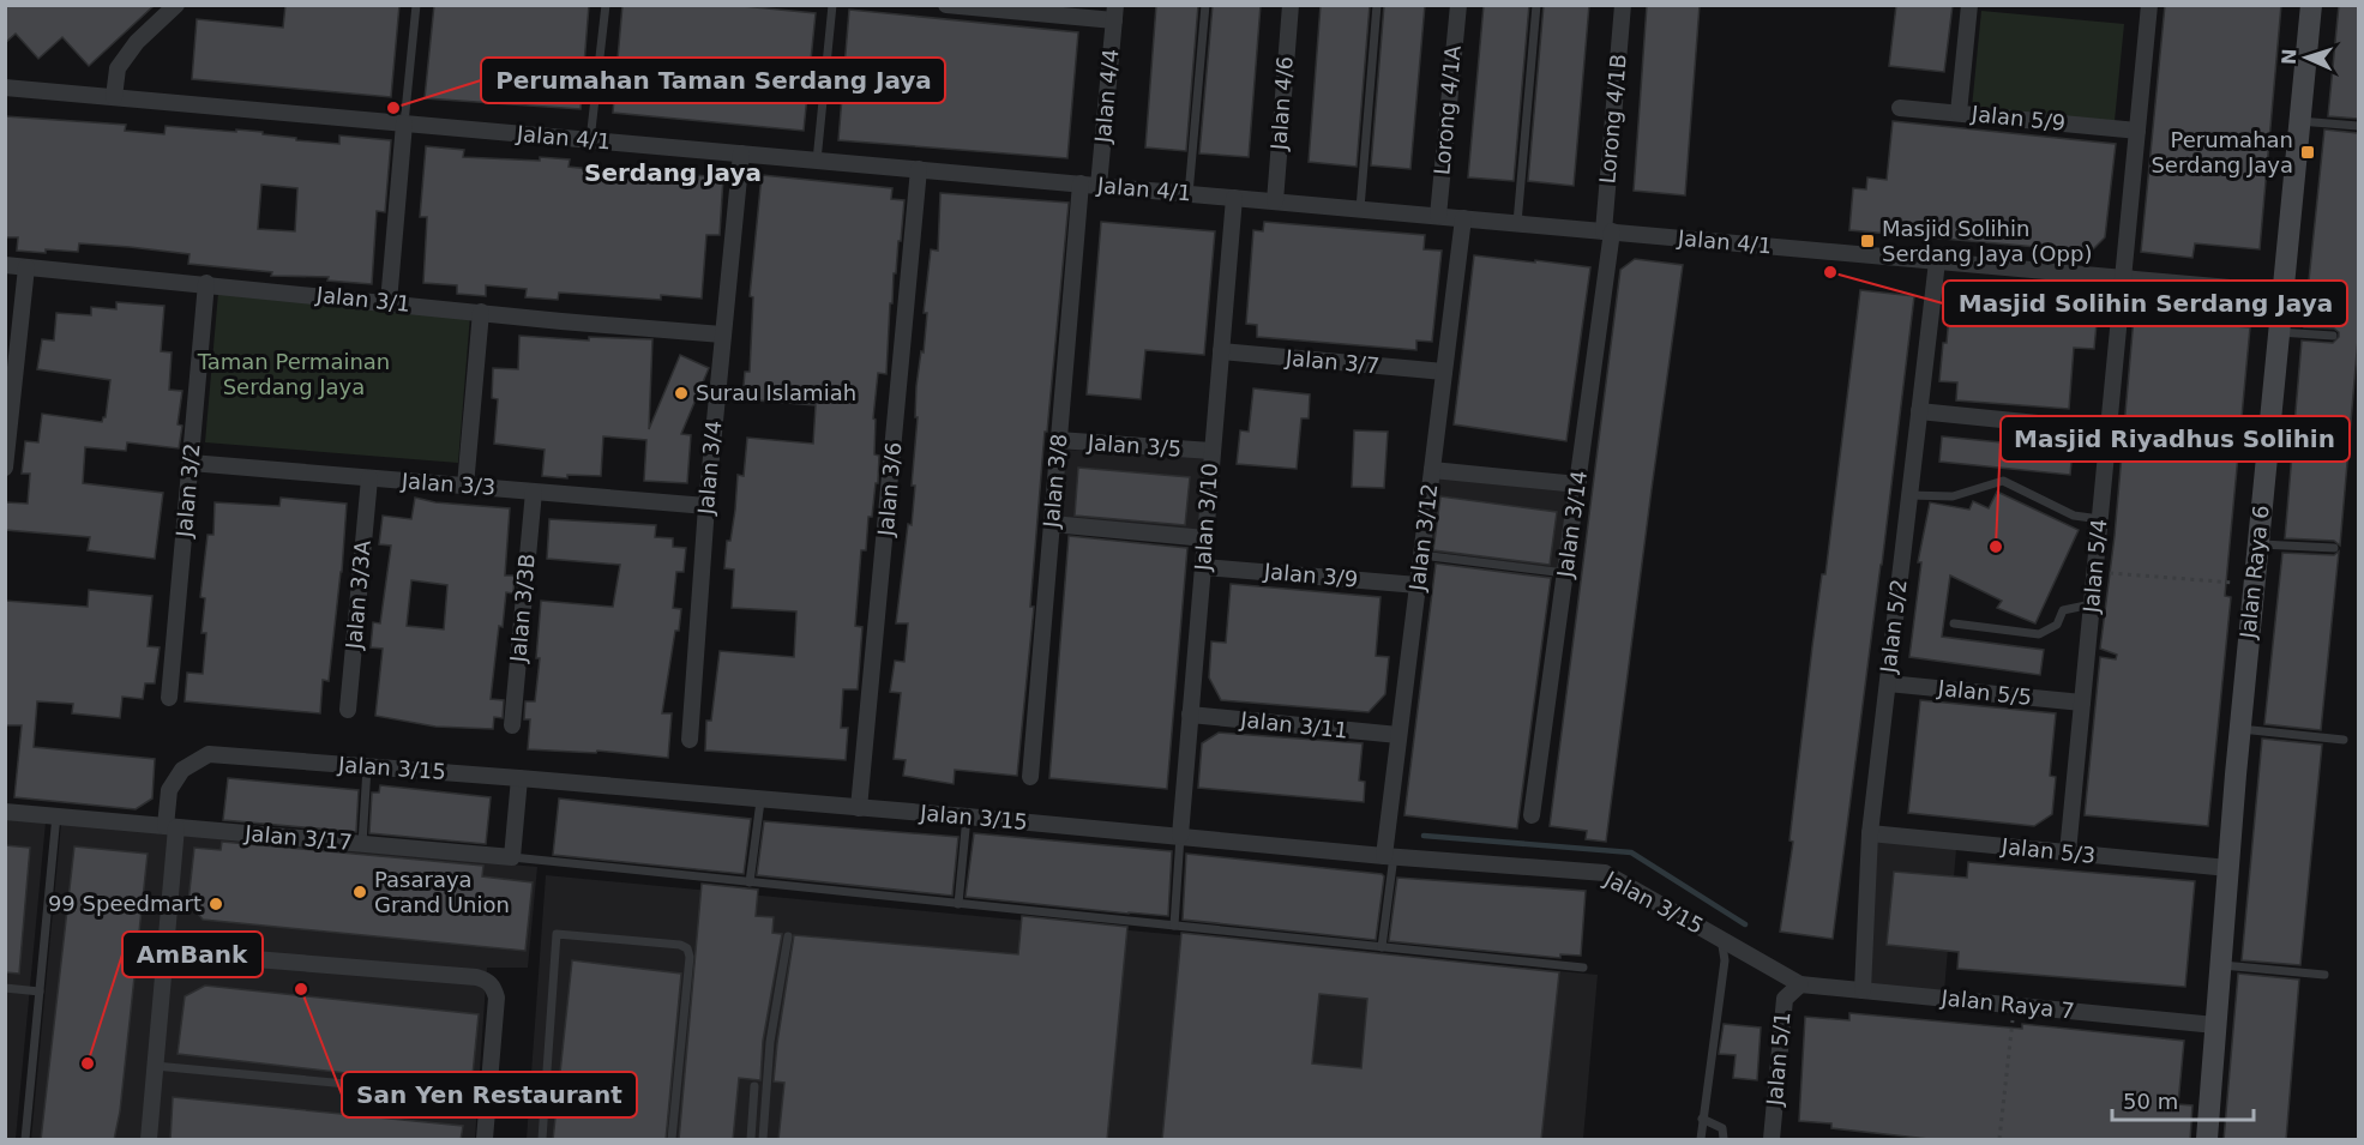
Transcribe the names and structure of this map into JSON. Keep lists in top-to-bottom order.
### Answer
{
  "streets": {
    "street": [
      "Jalan 4/4",
      "Jalan 4/6",
      "Lorong 4/1A",
      "Lorong 4/1B",
      "Jalan 5/9",
      "Jalan 4/1",
      "Jalan 3/1",
      "Jalan 3/7",
      "Jalan 3/5",
      "Jalan 3/4",
      "Jalan 3/8",
      "Jalan 3/3",
      "Jalan 3/6",
      "Jalan 3/2",
      "Jalan 3/10",
      "Jalan 3/14",
      "Jalan 3/12",
      "Jalan 5/4",
      "Jalan Raya 6",
      "Jalan 3/9",
      "Jalan 3/3A",
      "Jalan 3/3B",
      "Jalan 5/2",
      "Jalan 5/5",
      "Jalan 3/11",
      "Jalan 3/15",
      "Jalan 3/17",
      "Jalan 5/3",
      "Jalan Raya 7",
      "Jalan 5/1"
    ]
  },
  "crossings": [
    ["Jalan 4/4", "Jalan 4/1"],
    ["Jalan 4/6", "Jalan 4/1"],
    ["Lorong 4/1A", "Jalan 4/1"],
    ["Lorong 4/1B", "Jalan 4/1"],
    ["Lorong 4/1B", "Jalan 3/14"],
    ["Jalan 5/9", "Jalan 5/4"],
    ["Jalan 4/1", "Jalan 3/4"],
    ["Jalan 4/1", "Jalan 3/8"],
    ["Jalan 4/1", "Jalan 3/6"],
    ["Jalan 4/1", "Jalan 3/10"],
    ["Jalan 4/1", "Jalan 3/14"],
    ["Jalan 4/1", "Jalan 3/12"],
    ["Jalan 4/1", "Jalan 5/4"],
    ["Jalan 4/1", "Jalan Raya 6"],
    ["Jalan 4/1", "Jalan 5/2"],
    ["Jalan 3/1", "Jalan 3/4"],
    ["Jalan 3/1", "Jalan 3/2"],
    ["Jalan 3/7", "Jalan 3/10"],
    ["Jalan 3/7", "Jalan 3/12"],
    ["Jalan 3/5", "Jalan 3/8"],
    ["Jalan 3/5", "Jalan 3/10"],
    ["Jalan 3/4", "Jalan 3/3"],
    ["Jalan 3/3", "Jalan 3/2"],
    ["Jalan 3/3", "Jalan 3/3A"],
    ["Jalan 3/3", "Jalan 3/3B"],
    ["Jalan 3/6", "Jalan 3/15"],
    ["Jalan 3/10", "Jalan 3/9"],
    ["Jalan 3/10", "Jalan 3/11"],
    ["Jalan 3/10", "Jalan 3/15"],
    ["Jalan 3/12", "Jalan 3/9"],
    ["Jalan 3/12", "Jalan 3/11"],
    ["Jalan 3/12", "Jalan 3/15"],
    ["Jalan 5/4", "Jalan 5/5"],
    ["Jalan 5/4", "Jalan 5/3"],
    ["Jalan Raya 6", "Jalan 5/3"],
    ["Jalan Raya 6", "Jalan Raya 7"],
    ["Jalan 5/2", "Jalan 5/5"],
    ["Jalan 5/2", "Jalan 5/3"],
    ["Jalan 5/2", "Jalan Raya 7"],
    ["Jalan 3/15", "Jalan 3/17"],
    ["Jalan 3/15", "Jalan Raya 7"],
    ["Jalan 3/15", "Jalan 5/1"],
    ["Jalan Raya 7", "Jalan 5/1"]
  ],
  "districts": ["Serdang Jaya"],
  "parks": ["Taman Permainan Serdang Jaya"],
  "places": {
    "other": [
      "Perumahan Taman Serdang Jaya",
      "Masjid Solihin Serdang Jaya",
      "Surau Islamiah",
      "Masjid Riyadhus Solihin",
      "Pasaraya Grand Union",
      "99 Speedmart",
      "San Yen Restaurant",
      "AmBank"
    ],
    "transit": ["Perumahan Serdang Jaya", "Masjid Solihin Serdang Jaya (Opp)"]
  },
  "scale_bar": "50 m",
  "north": "left"
}
